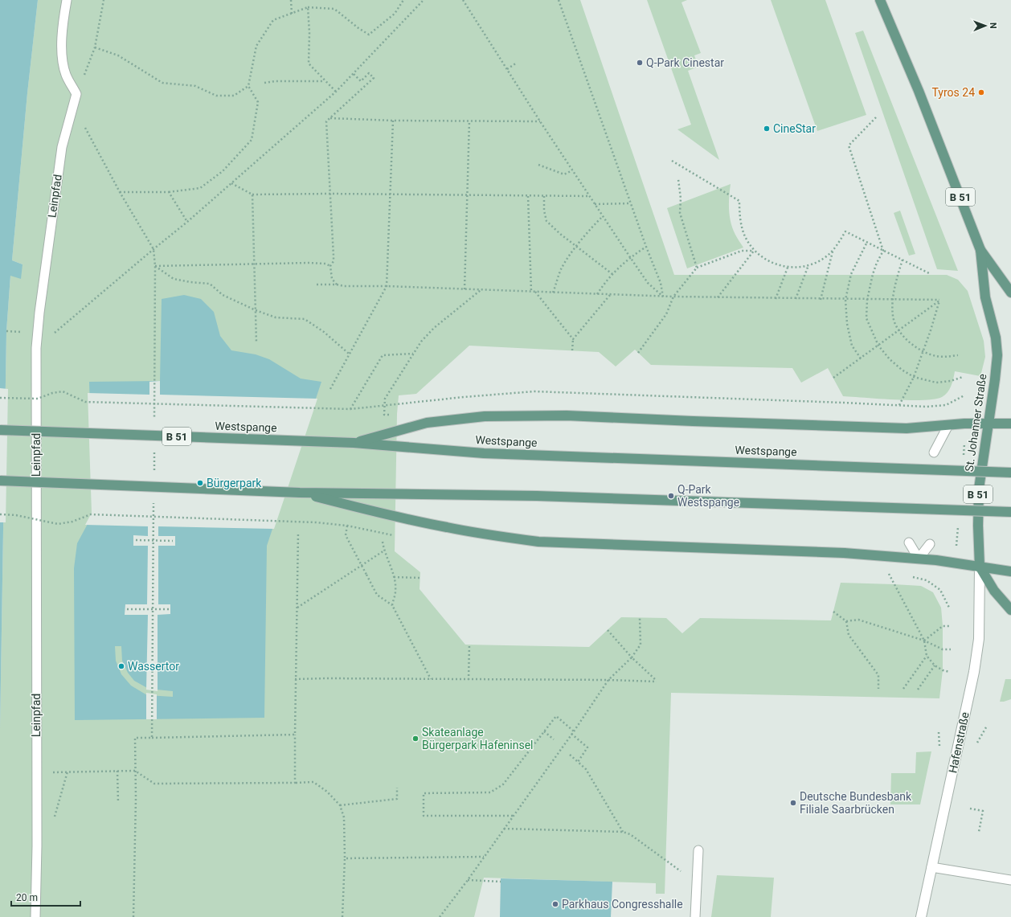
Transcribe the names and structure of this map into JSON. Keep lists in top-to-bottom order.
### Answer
{
  "streets": {
    "main road": ["B 51", "St. Johanner Straße", "Westspange"],
    "street": ["Hafenstraße"],
    "lane": ["Leinpfad"]
  },
  "crossings": [
    ["St. Johanner Straße", "Hafenstraße"]
  ],
  "places": [
    "Q-Park Cinestar",
    "Tyros 24",
    "CineStar",
    "Bürgerpark",
    "Q-Park Westspange",
    "Wassertor",
    "Skateanlage Bürgerpark Hafeninsel",
    "Deutsche Bundesbank Filiale Saarbrücken",
    "Parkhaus Congresshalle"
  ],
  "scale_bar": "20 m",
  "north": "right"
}
